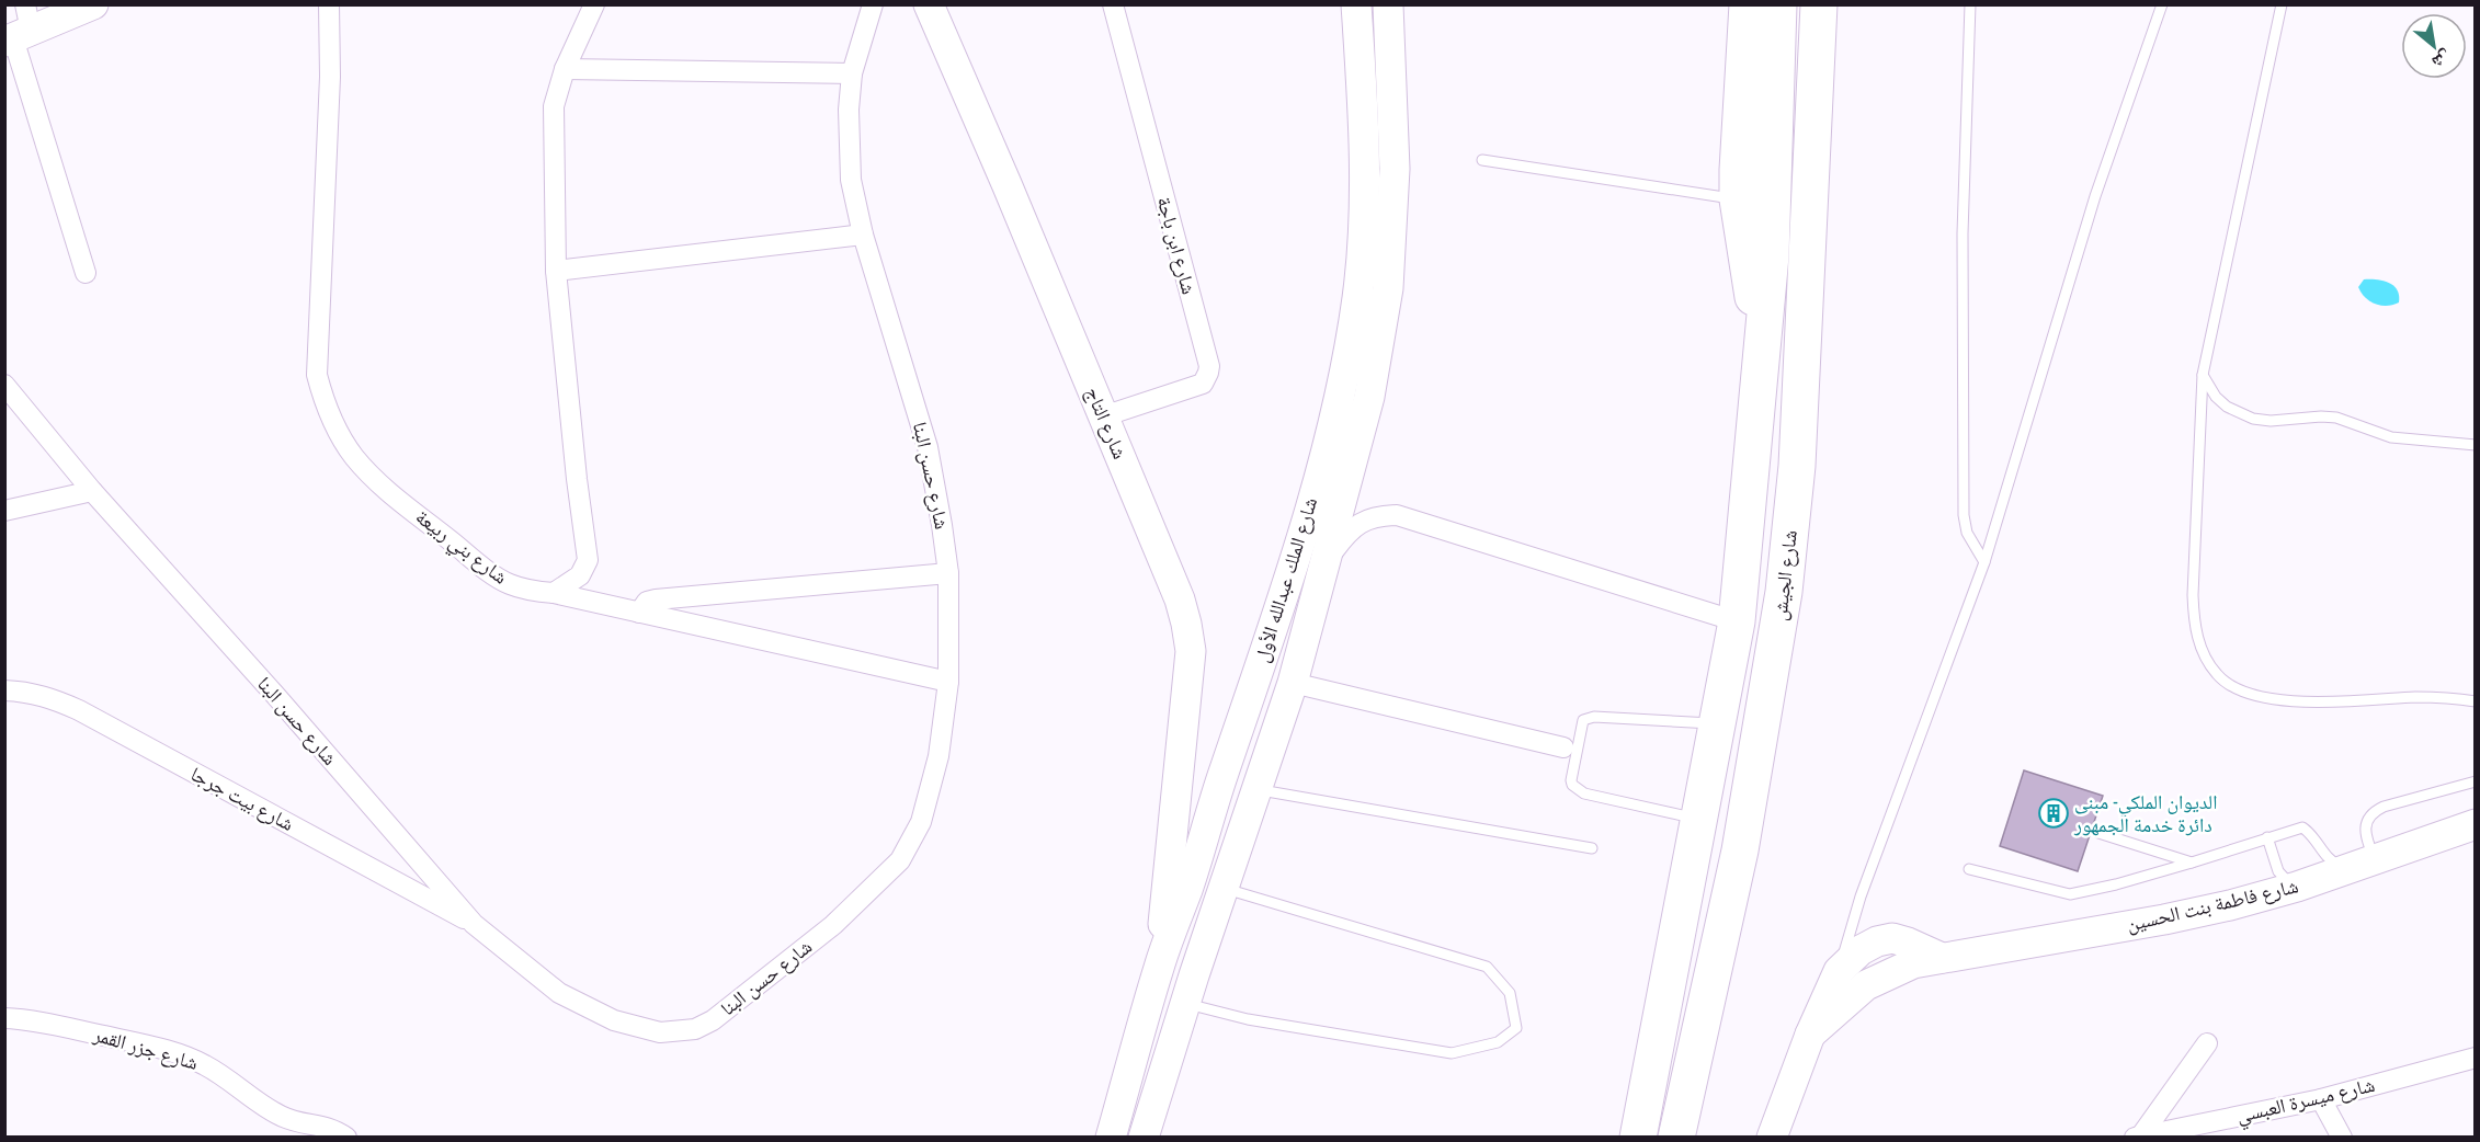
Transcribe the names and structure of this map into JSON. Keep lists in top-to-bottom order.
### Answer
{
  "streets": {
    "highway": ["شارع الجيش"],
    "main road": ["شارع التاج", "شارع الملك عبدالله الأول", "شارع فاطمة بنت الحسين"],
    "street": [
      "شارع ابن باجة",
      "شارع حسن البنا",
      "شارع بني ربيعة",
      "شارع بيت جرجا",
      "شارع جزر القمر",
      "شارع ميسرة العبسي"
    ]
  },
  "crossings": [
    ["شارع ابن باجة", "شارع التاج"],
    ["شارع التاج", "شارع الملك عبدالله الأول"],
    ["شارع حسن البنا", "شارع بني ربيعة"],
    ["شارع حسن البنا", "شارع بيت جرجا"]
  ],
  "places": {
    "building": ["الديوان الملكي- مبنى دائرة خدمة الجمهور"]
  },
  "north": "bottom right"
}
